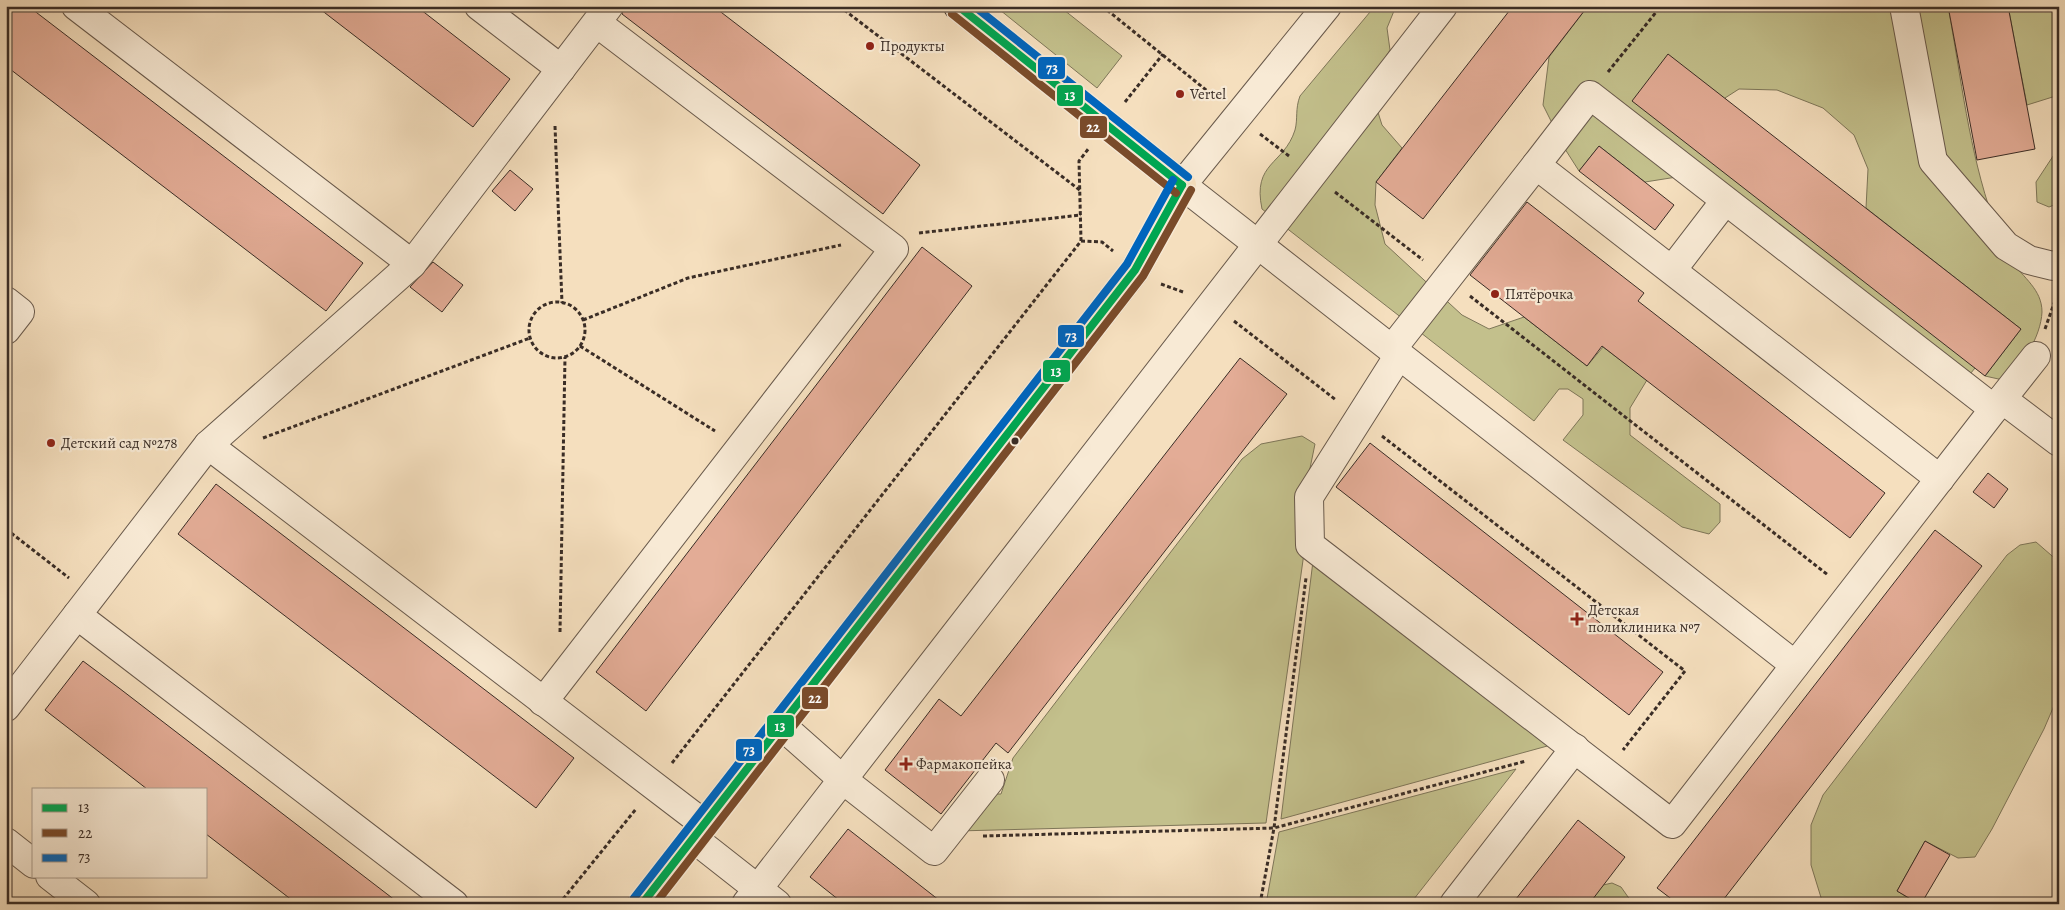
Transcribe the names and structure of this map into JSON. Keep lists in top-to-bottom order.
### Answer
{
  "places": {
    "other": [
      "Продукты",
      "Vertel",
      "Пятёрочка",
      "Детский сад №278"
    ],
    "health": ["Детская поликлиника №7", "Фармакопейка"]
  },
  "lines": ["transit line 13", "transit line 73", "transit line 22"],
  "legend": ["13", "22", "73"]
}
